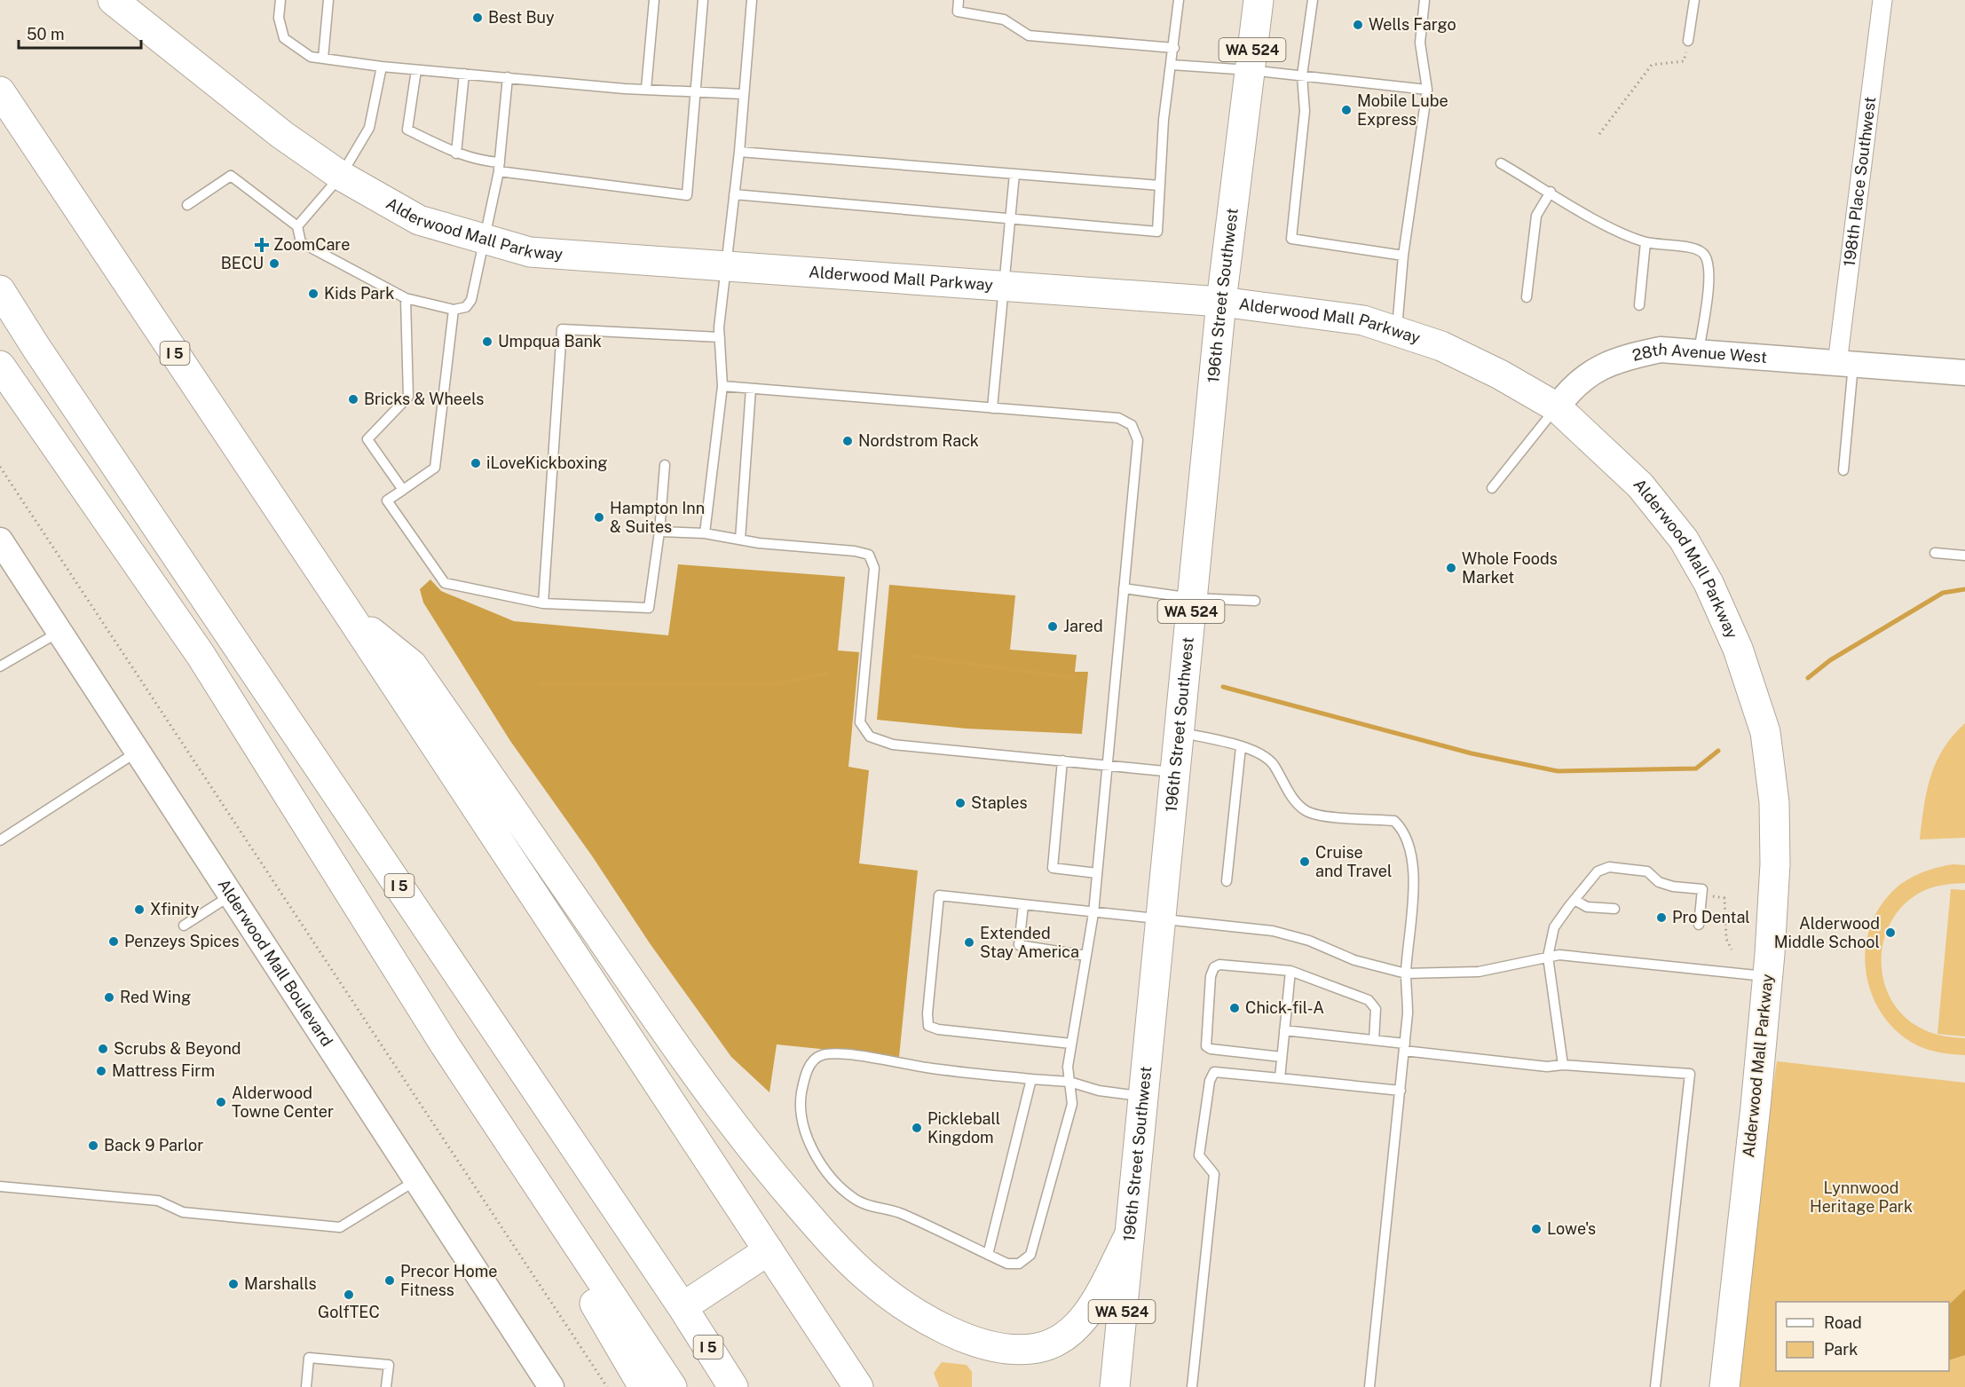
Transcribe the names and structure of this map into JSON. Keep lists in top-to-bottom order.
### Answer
{
  "streets": {
    "main road": [
      "WA 524",
      "Alderwood Mall Parkway",
      "196th Street Southwest",
      "I 5",
      "28th Avenue West",
      "Alderwood Mall Boulevard"
    ],
    "street": ["198th Place Southwest"]
  },
  "crossings": [
    ["198th Place Southwest", "28th Avenue West"],
    ["Alderwood Mall Parkway", "196th Street Southwest"],
    ["Alderwood Mall Parkway", "28th Avenue West"]
  ],
  "parks": ["Lynnwood Heritage Park"],
  "places": {
    "other": [
      "Best Buy",
      "Wells Fargo",
      "Mobile Lube Express",
      "BECU",
      "Kids Park",
      "Umpqua Bank",
      "Bricks & Wheels",
      "Nordstrom Rack",
      "iLoveKickboxing",
      "Hampton Inn & Suites",
      "Whole Foods Market",
      "Jared",
      "Staples",
      "Cruise and Travel",
      "Xfinity",
      "Pro Dental",
      "Alderwood Middle School",
      "Penzeys Spices",
      "Extended Stay America",
      "Red Wing",
      "Chick-fil-A",
      "Scrubs & Beyond",
      "Mattress Firm",
      "Alderwood Towne Center",
      "Pickleball Kingdom",
      "Back 9 Parlor",
      "Lowe's",
      "Precor Home Fitness",
      "Marshalls",
      "GolfTEC"
    ],
    "health": ["ZoomCare"]
  },
  "legend": ["Road", "Park"],
  "scale_bar": "50 m"
}
